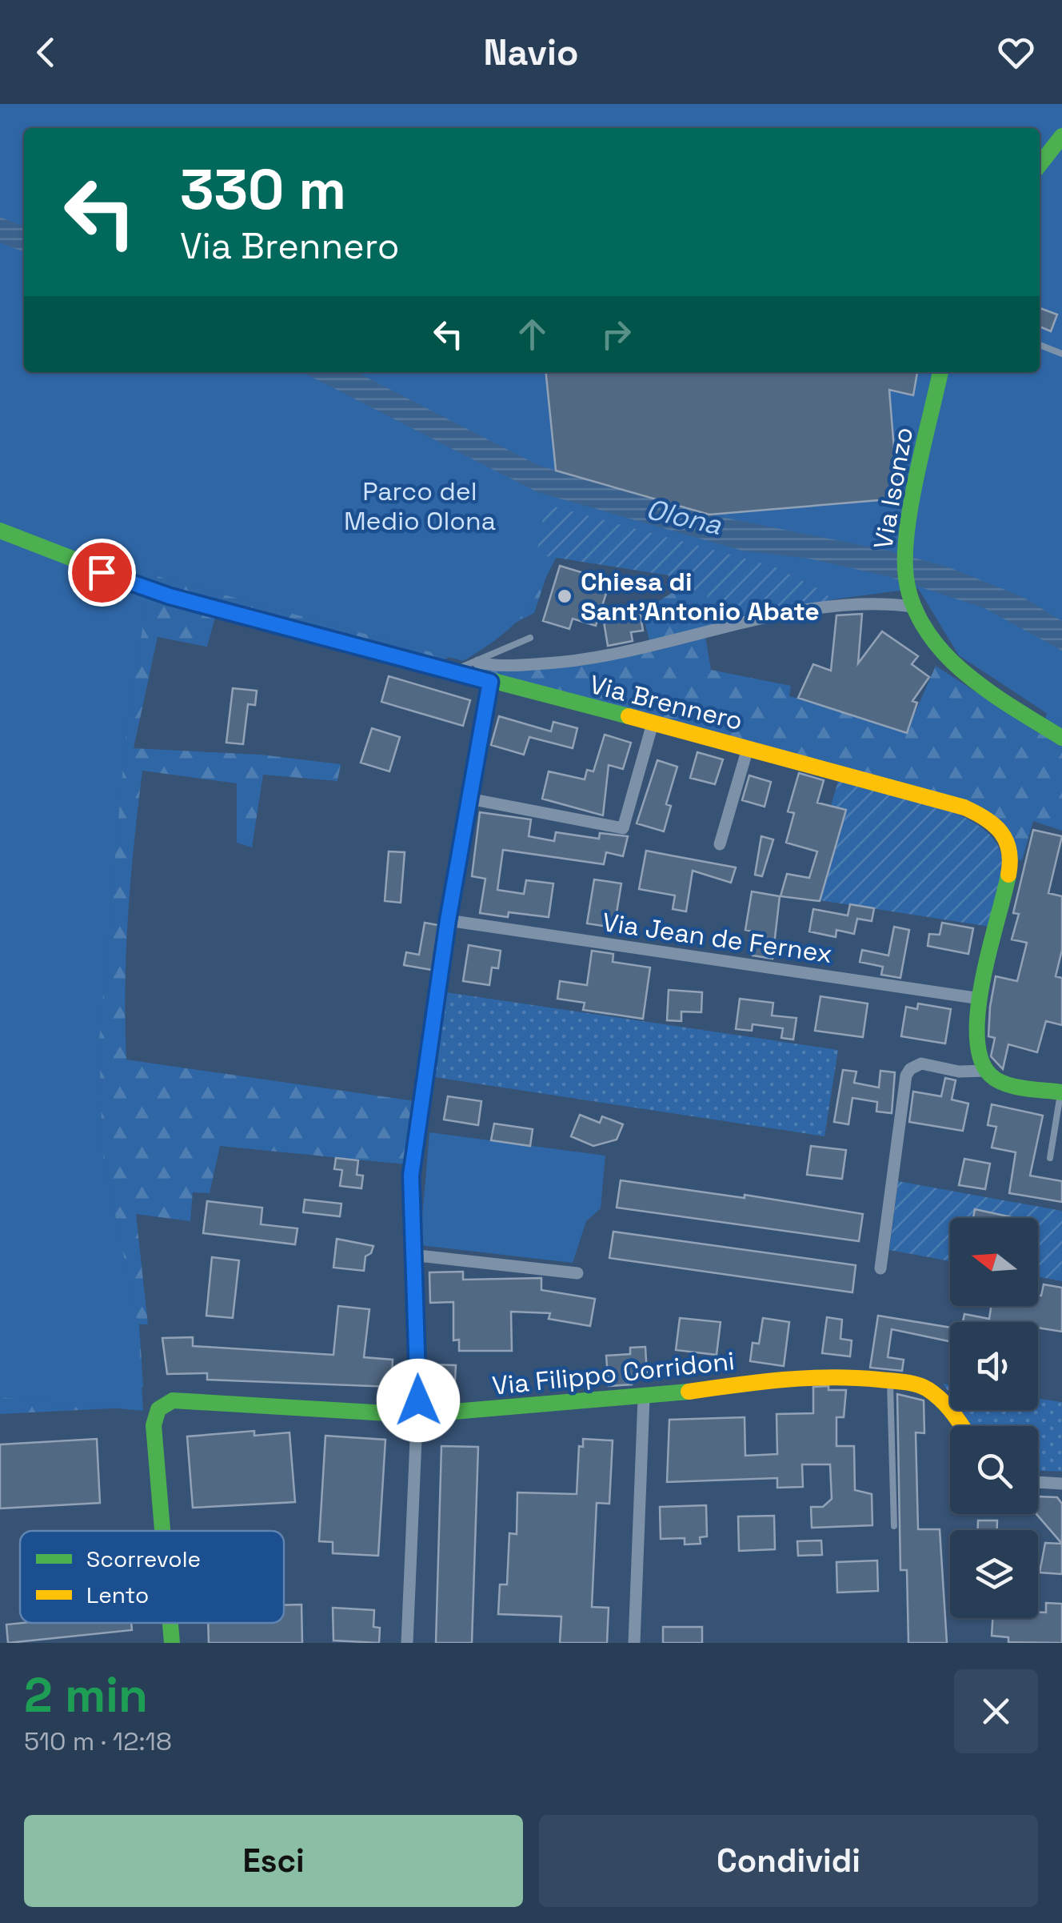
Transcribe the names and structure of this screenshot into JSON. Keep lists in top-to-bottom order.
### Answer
{
  "streets": {
    "street": [
      "Via Isonzo",
      "Via Brennero",
      "Via Jean de Fernex",
      "Via Filippo Corridoni"
    ]
  },
  "crossings": [
    ["Via Brennero", "Via Jean de Fernex"]
  ],
  "water": ["Olona"],
  "parks": ["Parco del Medio Olona"],
  "places": ["Chiesa di Sant'Antonio Abate"],
  "legend": ["Scorrevole", "Lento"],
  "north": "left",
  "page": {
    "header": "Navio",
    "turn": ["330 m", "Via Brennero"],
    "heading": ["2 min", "510 m · 12:18"],
    "buttons": ["Esci", "Condividi"]
  }
}
